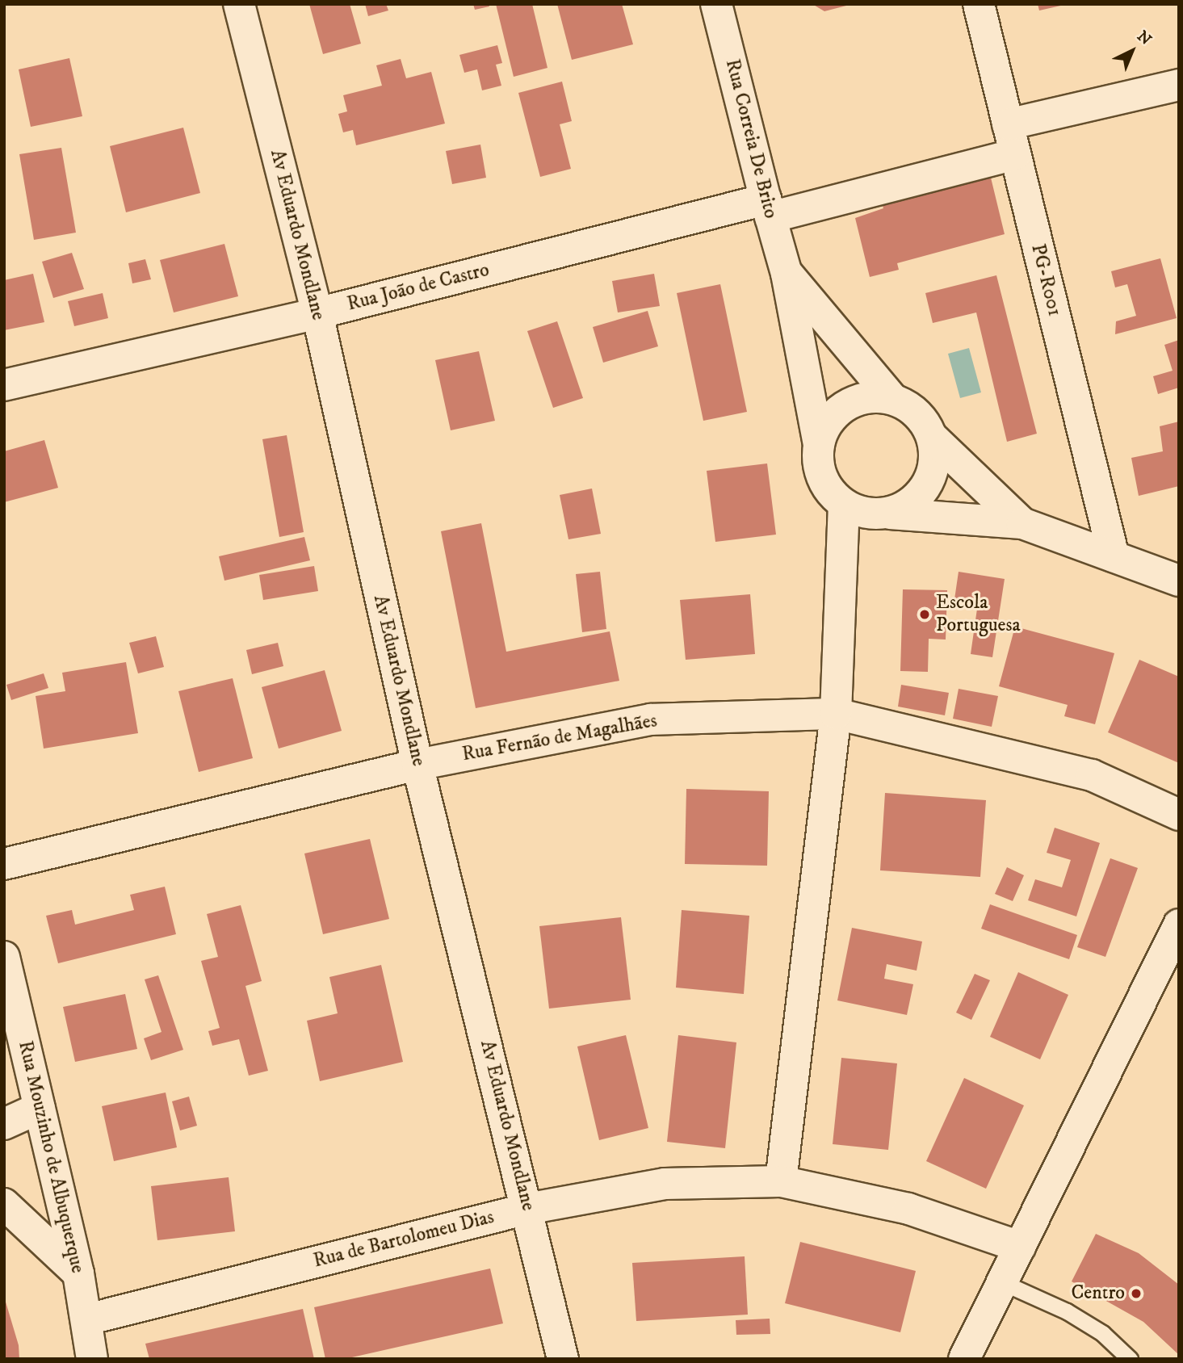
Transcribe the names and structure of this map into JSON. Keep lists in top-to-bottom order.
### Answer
{
  "streets": {
    "street": [
      "Rua Correia De Brito",
      "Av Eduardo Mondlane",
      "PG-R001",
      "Rua João de Castro",
      "Rua Fernão de Magalhães",
      "Rua Mouzinho de Albuquerque",
      "Rua de Bartolomeu Dias"
    ]
  },
  "crossings": [
    ["Rua Correia De Brito", "Rua João de Castro"],
    ["Av Eduardo Mondlane", "Rua João de Castro"],
    ["Av Eduardo Mondlane", "Rua Fernão de Magalhães"],
    ["Av Eduardo Mondlane", "Rua de Bartolomeu Dias"],
    ["PG-R001", "Rua João de Castro"],
    ["Rua Mouzinho de Albuquerque", "Rua de Bartolomeu Dias"]
  ],
  "places": ["Escola Portuguesa", "Centro"],
  "north": "top right"
}
